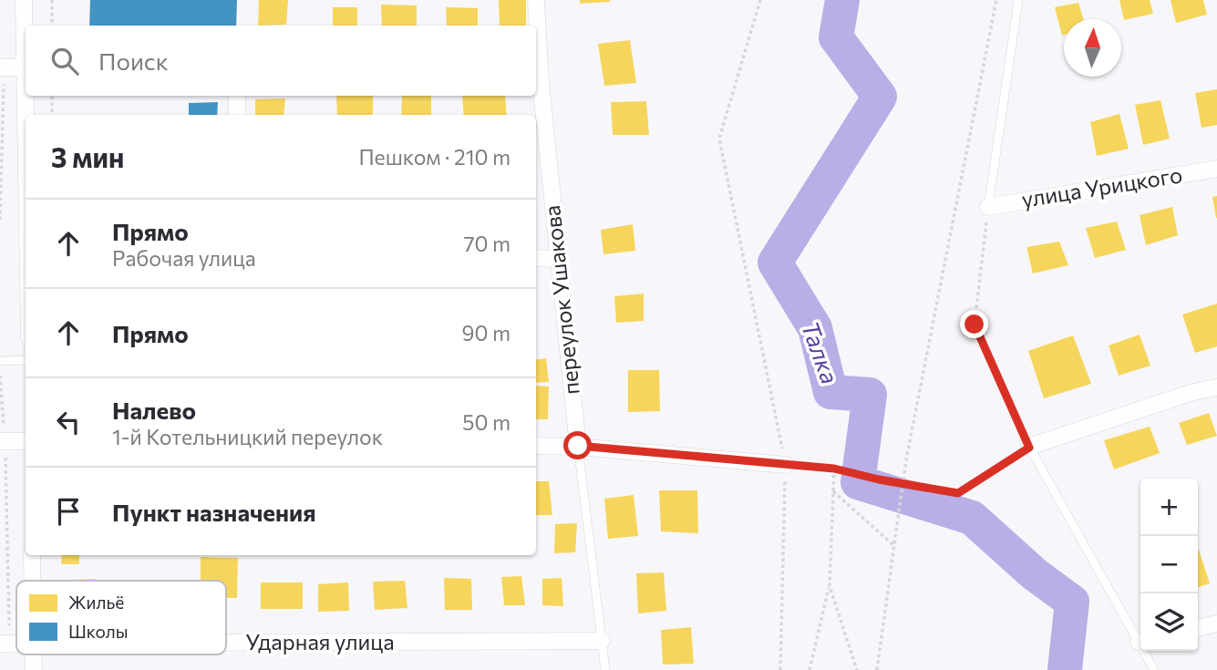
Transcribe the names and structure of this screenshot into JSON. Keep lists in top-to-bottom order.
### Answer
{
  "streets": {
    "street": ["улица Урицкого", "переулок Ушакова", "Ударная улица"]
  },
  "water": ["Талка"],
  "legend": ["Жильё", "Школы"],
  "north": "top",
  "page": {
    "search": "Поиск",
    "heading": ["3 мин", "Пешком · 210 m"],
    "list": [
      ["Прямо", "Рабочая улица", "70 m"],
      ["Прямо", "90 m"],
      ["Налево", "1-й Котельницкий переулок", "50 m"],
      "Пункт назначения"
    ],
    "map_buttons": ["+", "−"]
  }
}
